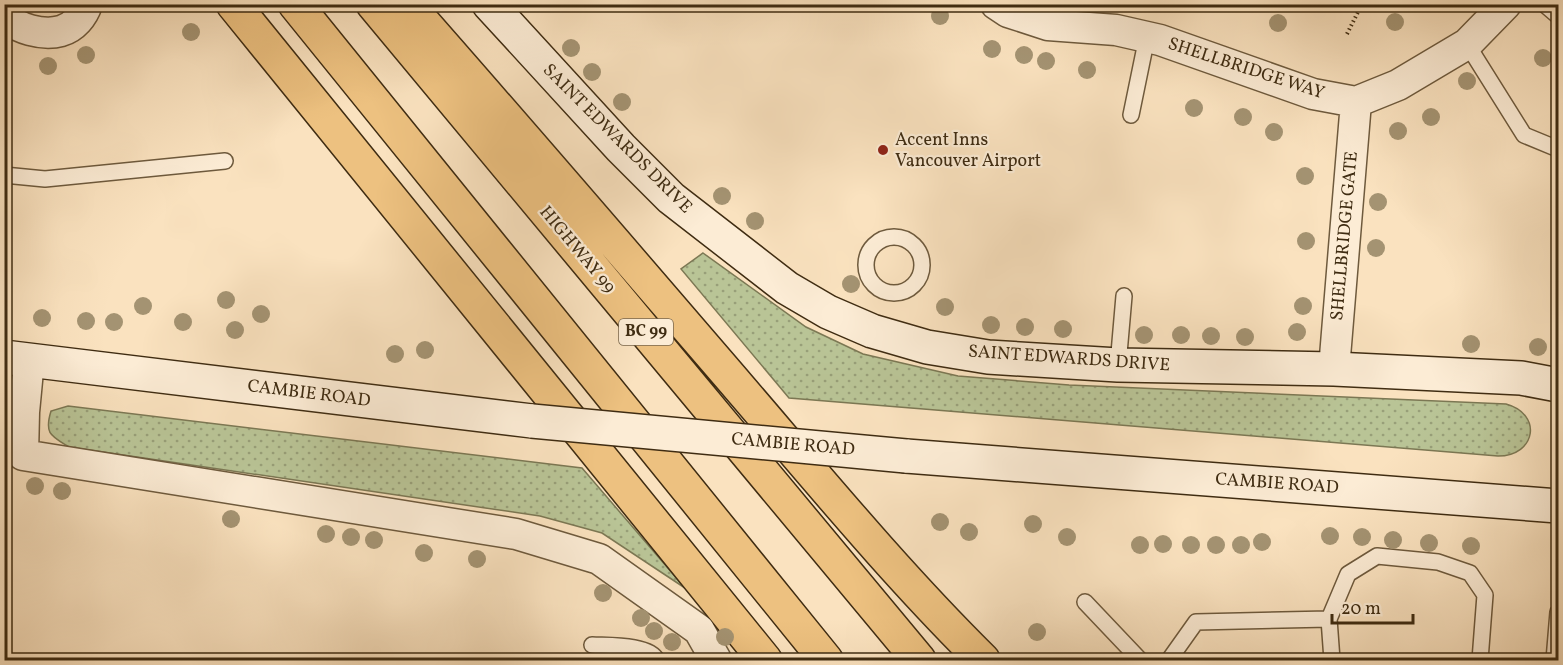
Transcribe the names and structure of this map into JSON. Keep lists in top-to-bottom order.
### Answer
{
  "streets": {
    "highway": ["HIGHWAY 99", "BC 99"],
    "main road": ["SAINT EDWARDS DRIVE", "CAMBIE ROAD"],
    "street": ["SHELLBRIDGE WAY", "SHELLBRIDGE GATE"]
  },
  "crossings": [
    ["SHELLBRIDGE WAY", "SHELLBRIDGE GATE"],
    ["SAINT EDWARDS DRIVE", "SHELLBRIDGE GATE"]
  ],
  "places": ["Accent Inns Vancouver Airport"],
  "scale_bar": "20 m"
}
